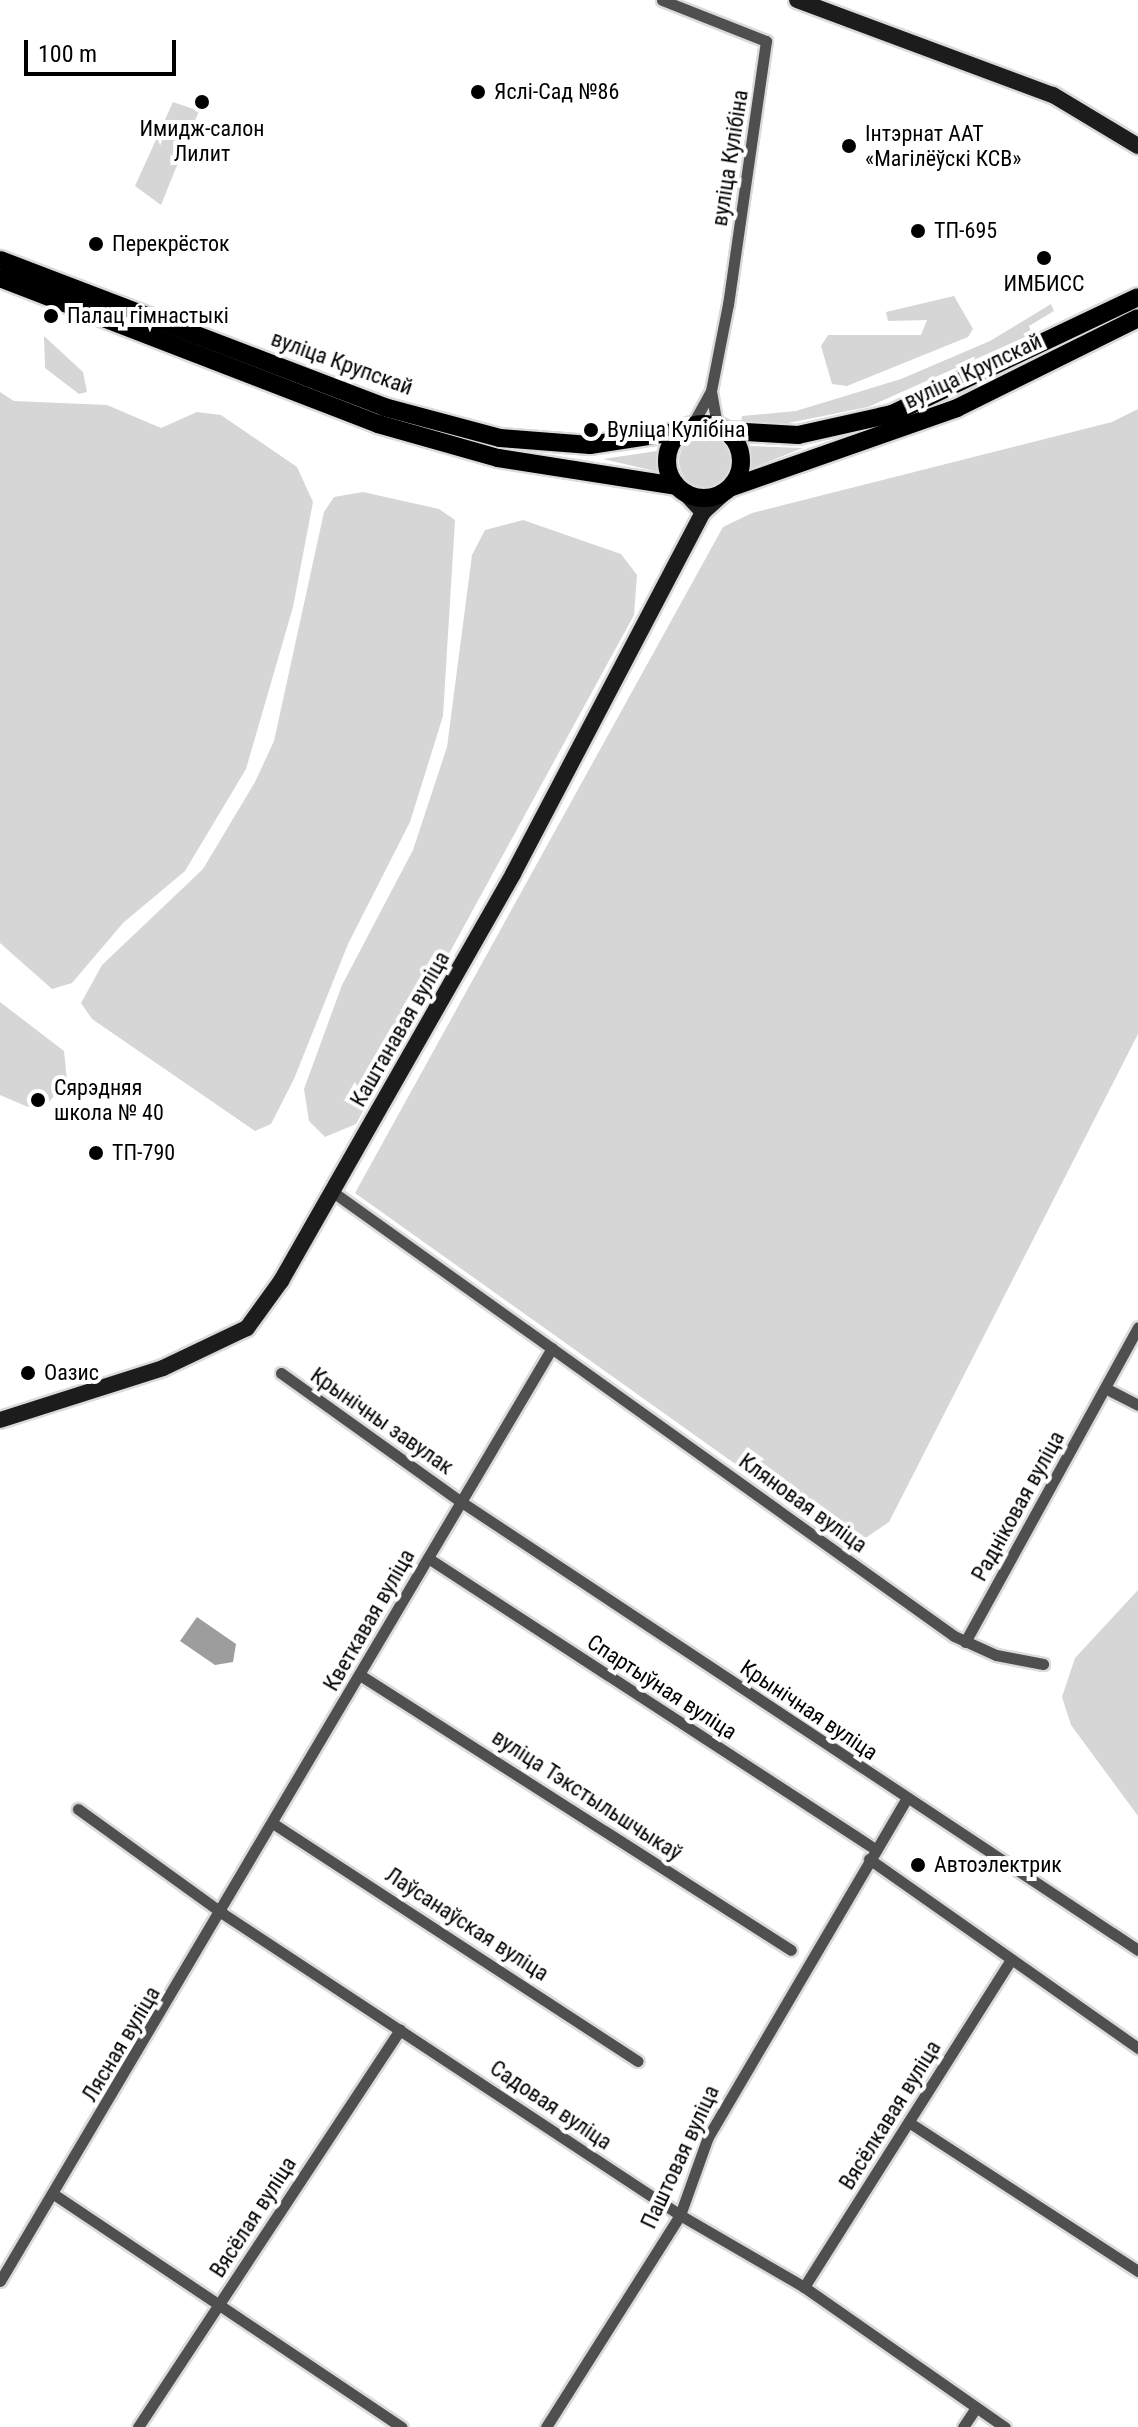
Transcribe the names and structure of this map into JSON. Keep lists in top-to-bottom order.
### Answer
{
  "streets": {
    "main road": ["вуліца Крупскай", "Каштанавая вуліца"],
    "street": [
      "вуліца Кулібіна",
      "Крынічны завулак",
      "Кляновая вуліца",
      "Радніковая вуліца",
      "Кветкавая вуліца",
      "Спартыўная вуліца",
      "Крынічная вуліца",
      "вуліца Тэкстыльшчыкаў",
      "Лаўсанаўская вуліца",
      "Лясная вуліца",
      "Садовая вуліца",
      "Вясёлкавая вуліца",
      "Паштовая вуліца",
      "Вясёлая вуліца"
    ]
  },
  "crossings": [
    ["вуліца Кулібіна", "вуліца Крупскай"],
    ["Каштанавая вуліца", "Кляновая вуліца"],
    ["Крынічны завулак", "Кветкавая вуліца"],
    ["Крынічны завулак", "Крынічная вуліца"],
    ["Кляновая вуліца", "Радніковая вуліца"],
    ["Кляновая вуліца", "Кветкавая вуліца"],
    ["Кветкавая вуліца", "Спартыўная вуліца"],
    ["Кветкавая вуліца", "Крынічная вуліца"],
    ["Кветкавая вуліца", "вуліца Тэкстыльшчыкаў"],
    ["Кветкавая вуліца", "Лаўсанаўская вуліца"],
    ["Кветкавая вуліца", "Лясная вуліца"],
    ["Кветкавая вуліца", "Садовая вуліца"],
    ["Спартыўная вуліца", "Паштовая вуліца"],
    ["Крынічная вуліца", "Паштовая вуліца"],
    ["Лясная вуліца", "Садовая вуліца"],
    ["Садовая вуліца", "Вясёлкавая вуліца"],
    ["Садовая вуліца", "Паштовая вуліца"],
    ["Садовая вуліца", "Вясёлая вуліца"]
  ],
  "places": [
    "Яслі-Сад №86",
    "Имидж-салон Лилит",
    "Інтэрнат ААТ «Магілёўскі КСВ»",
    "ТП-695",
    "Перекрёсток",
    "ИМБИСС",
    "Палац гімнастыкі",
    "Вуліца Кулібіна",
    "Сярэдняя школа № 40",
    "ТП-790",
    "Оазис",
    "Автоэлектрик"
  ],
  "scale_bar": "100 m"
}
